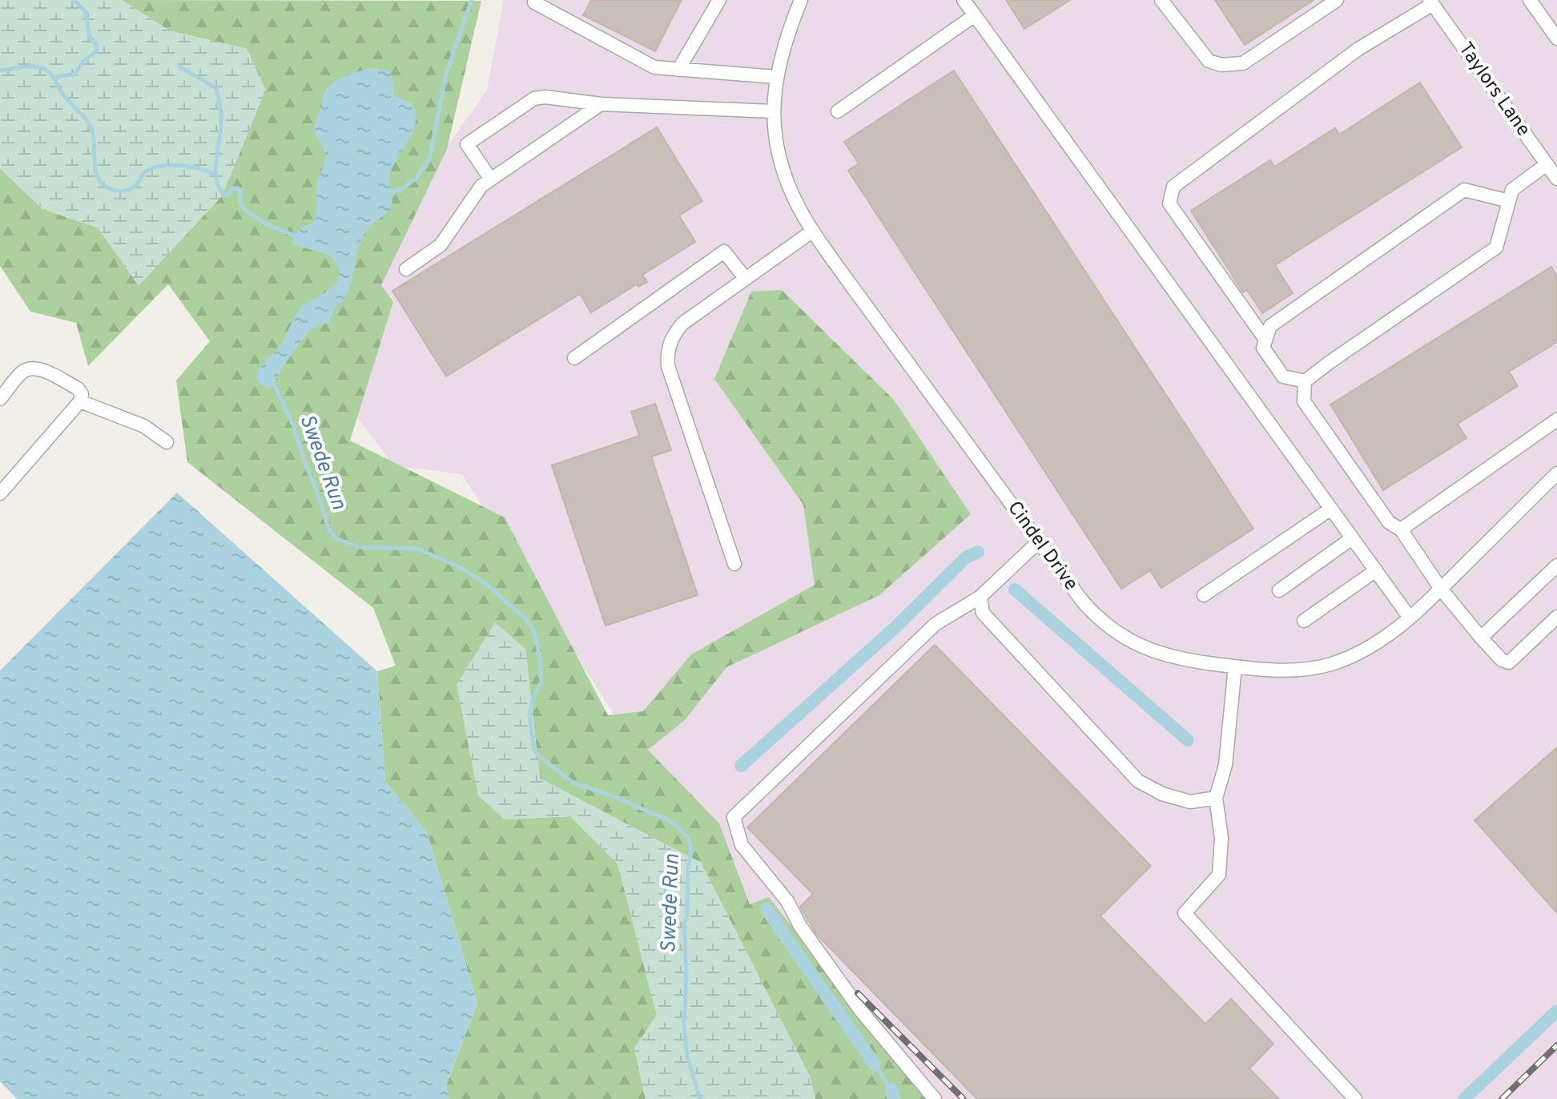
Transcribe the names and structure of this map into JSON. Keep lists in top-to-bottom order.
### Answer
{
  "streets": {
    "street": ["Taylors Lane", "Cindel Drive"]
  },
  "water": ["Swede Run"]
}
